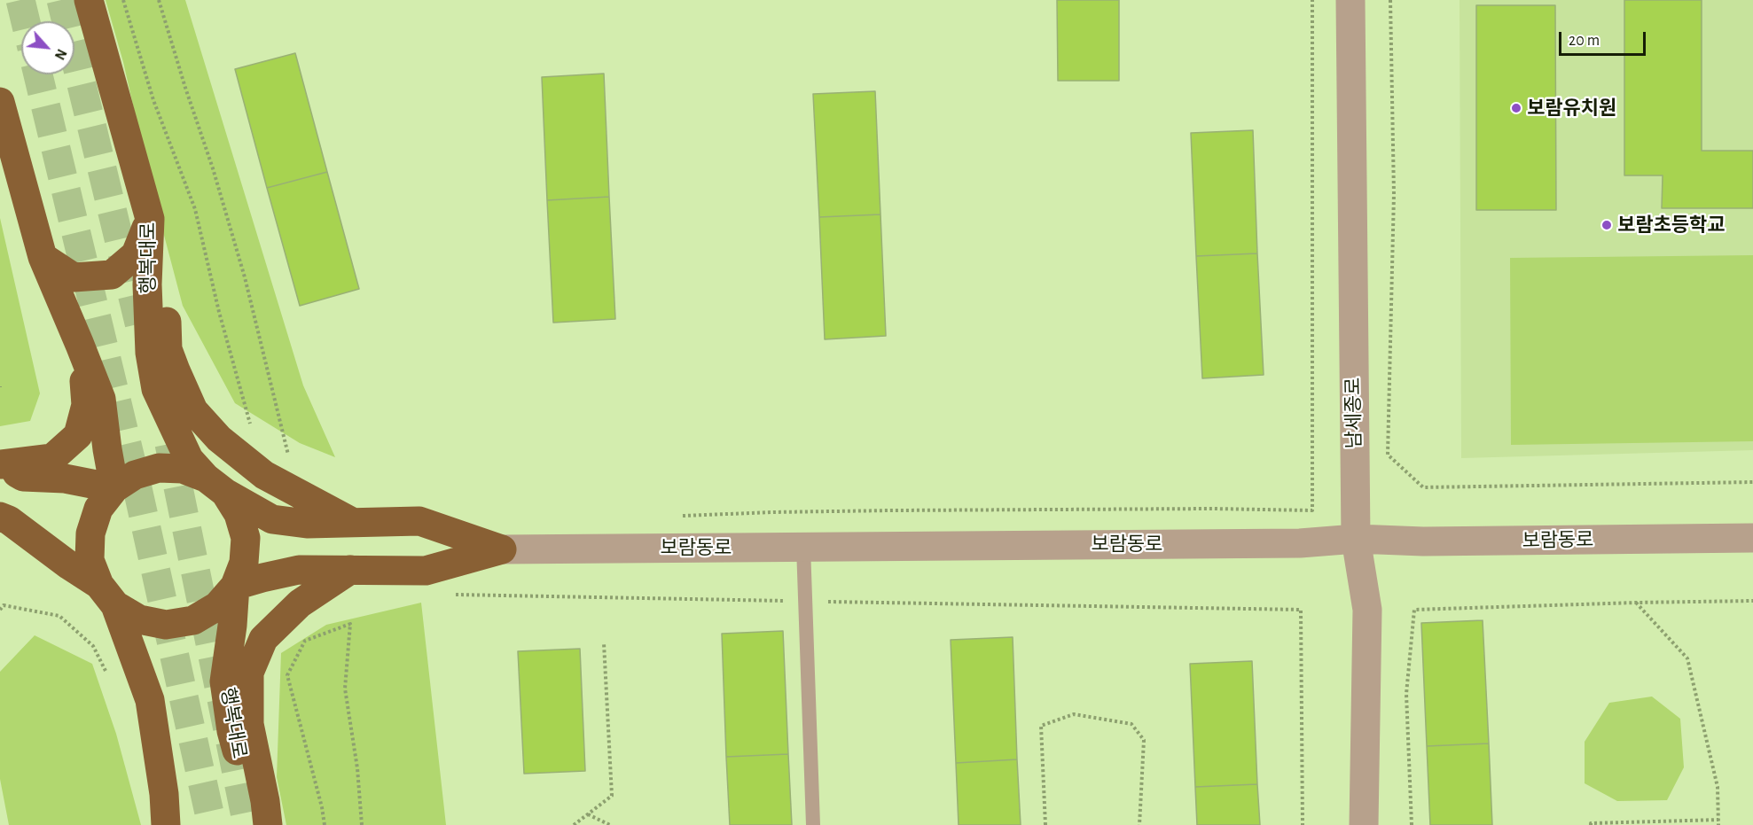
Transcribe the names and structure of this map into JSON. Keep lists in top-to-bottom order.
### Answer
{
  "streets": {
    "highway": ["행복대로"],
    "street": ["남세종로", "보람동로"]
  },
  "crossings": [
    ["남세종로", "보람동로"]
  ],
  "places": ["보람유치원", "보람초등학교"],
  "scale_bar": "20 m",
  "north": "bottom right"
}
